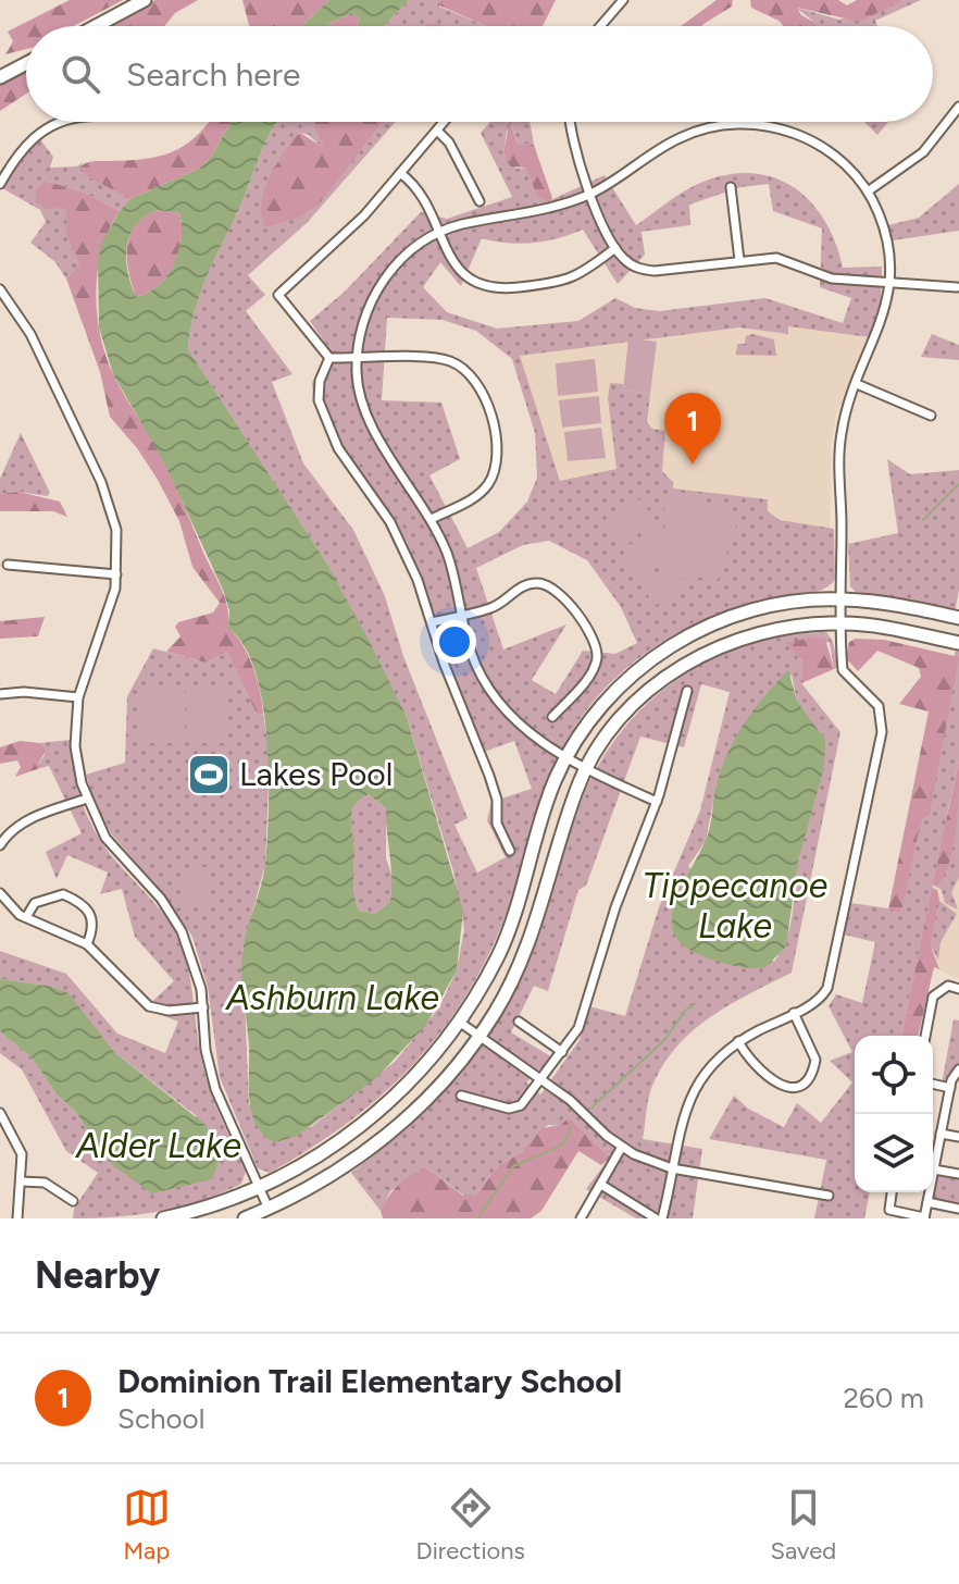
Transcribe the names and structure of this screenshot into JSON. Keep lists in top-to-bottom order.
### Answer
{
  "water": ["Tippecanoe Lake", "Ashburn Lake", "Alder Lake"],
  "places": {
    "sports": ["Lakes Pool"]
  },
  "page": {
    "search": "Search here",
    "pins": "1",
    "heading": "Nearby",
    "list": [
      {
        "mark": "1",
        "name": "Dominion Trail Elementary School",
        "note": "School",
        "value": "260 m"
      }
    ],
    "nav": ["Map", "Directions", "Saved"]
  }
}
